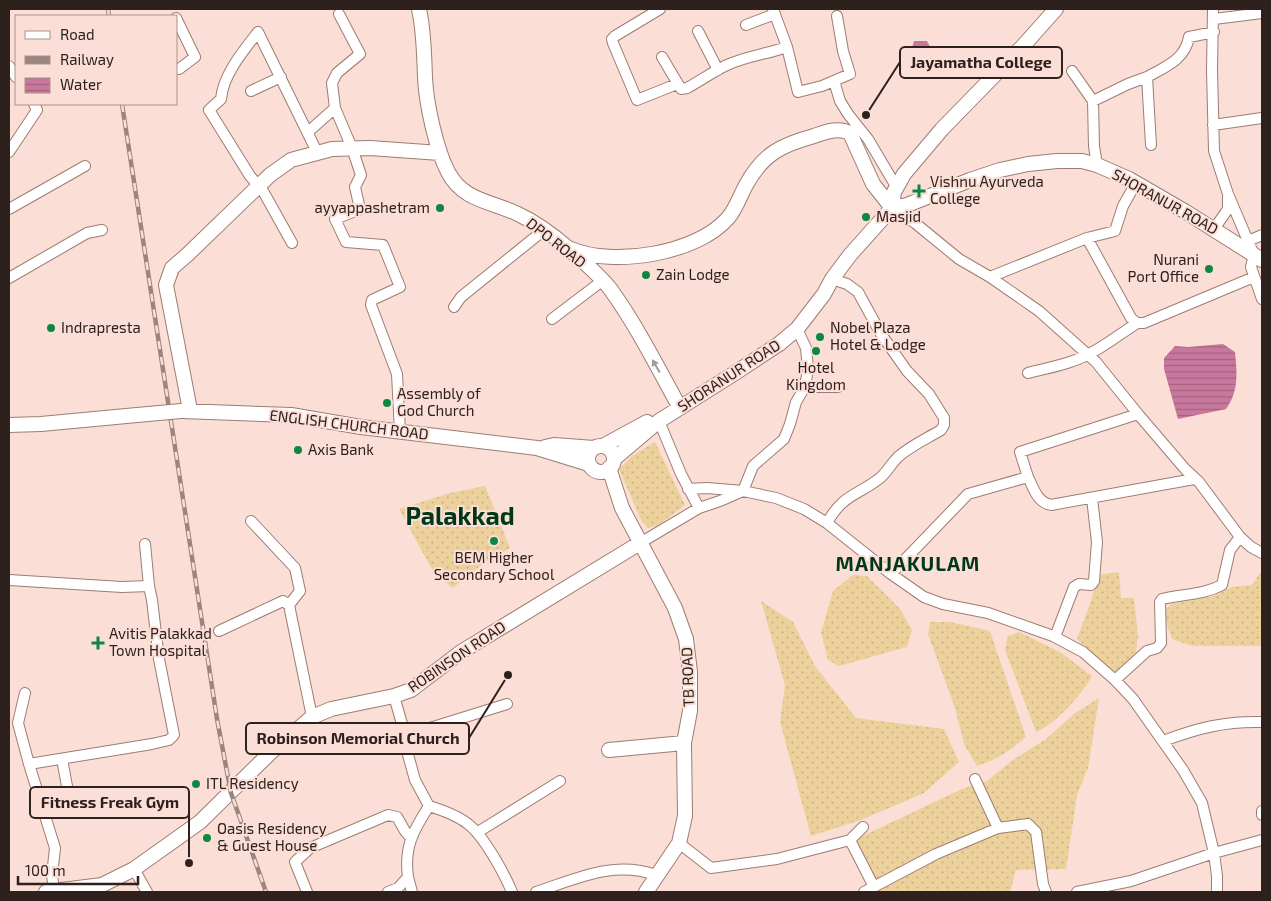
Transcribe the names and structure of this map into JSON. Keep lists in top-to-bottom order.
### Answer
{
  "streets": {
    "street": [
      "SHORANUR ROAD",
      "DPO ROAD",
      "ENGLISH CHURCH ROAD",
      "ROBINSON ROAD",
      "TB ROAD"
    ]
  },
  "crossings": [
    ["SHORANUR ROAD", "DPO ROAD"],
    ["SHORANUR ROAD", "ENGLISH CHURCH ROAD"],
    ["SHORANUR ROAD", "TB ROAD"],
    ["ENGLISH CHURCH ROAD", "TB ROAD"],
    ["ROBINSON ROAD", "TB ROAD"]
  ],
  "districts": ["Palakkad", "MANJAKULAM"],
  "places": {
    "other": [
      "Jayamatha College",
      "ayyappashetram",
      "Masjid",
      "Nurani Port Office",
      "Zain Lodge",
      "Indrapresta",
      "Nobel Plaza Hotel & Lodge",
      "Hotel Kingdom",
      "Assembly of God Church",
      "Axis Bank",
      "BEM Higher Secondary School",
      "Robinson Memorial Church",
      "ITL Residency",
      "Oasis Residency & Guest House",
      "Fitness Freak Gym"
    ],
    "health": ["Vishnu Ayurveda College", "Avitis Palakkad Town Hospital"]
  },
  "legend": ["Road", "Railway", "Water"],
  "scale_bar": "100 m"
}
